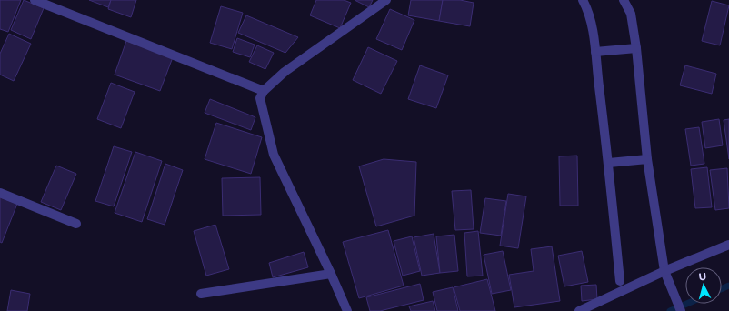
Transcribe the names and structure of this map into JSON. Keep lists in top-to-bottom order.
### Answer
{
  "north": "top"
}
